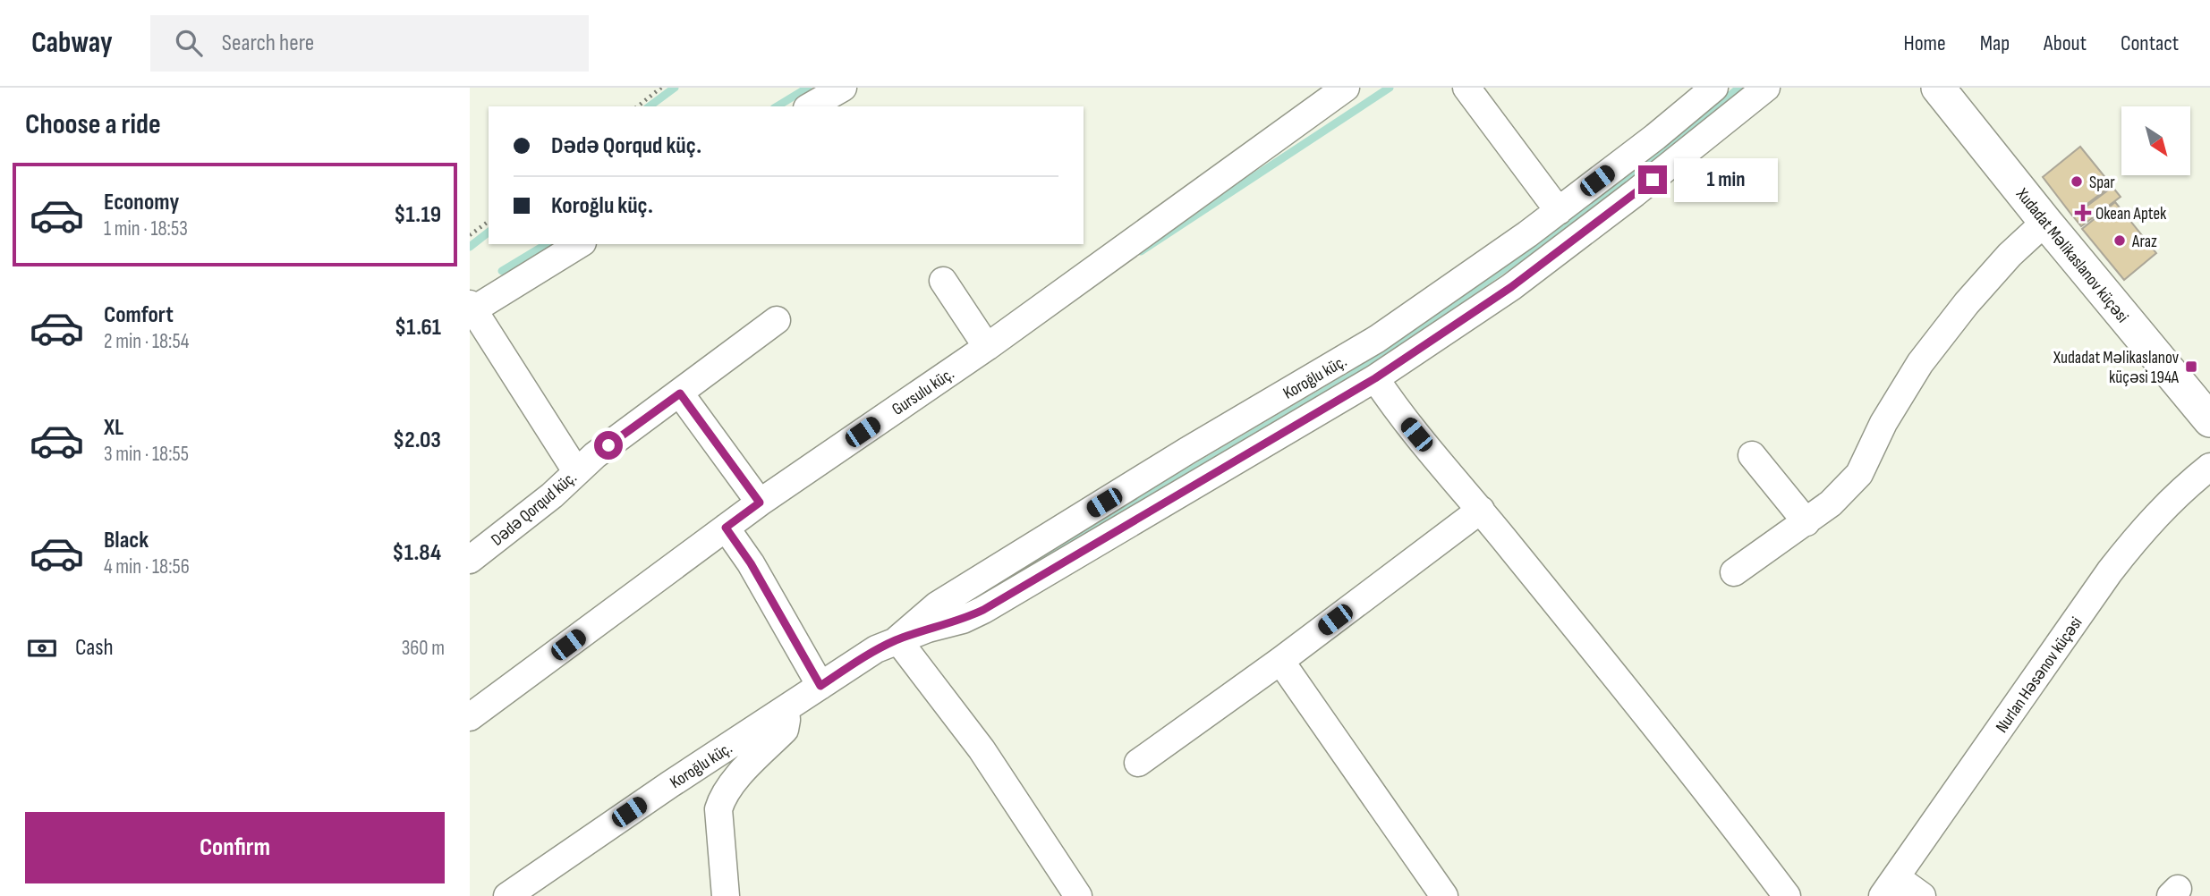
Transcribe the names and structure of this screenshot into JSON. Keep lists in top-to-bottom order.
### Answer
{
  "streets": {
    "street": [
      "Xudadat Məlikaslanov küçəsi",
      "Koroğlu küç.",
      "Gursulu küç.",
      "Dədə Qorqud küç.",
      "Nurlan Həsənov küçəsi"
    ]
  },
  "places": {
    "other": ["Spar", "Araz"],
    "health": ["Okean Aptek"],
    "transit": ["Xudadat Məlikaslanov küçəsi 194A"]
  },
  "north": "bottom right",
  "page": {
    "header": "Cabway",
    "search": "Search here",
    "nav": [
      "Home",
      "Map",
      "About",
      "Contact"
    ],
    "heading": "Choose a ride",
    "banner": ["Dədə Qorqud küç.", "Koroğlu küç."],
    "bubble": "1 min",
    "list": [
      {
        "name": "Economy",
        "note": "1 min · 18:53",
        "value": "$1.19"
      },
      {
        "name": "Comfort",
        "note": "2 min · 18:54",
        "value": "$1.61"
      },
      {
        "name": "XL",
        "note": "3 min · 18:55",
        "value": "$2.03"
      },
      {
        "name": "Black",
        "note": "4 min · 18:56",
        "value": "$1.84"
      }
    ],
    "pay": ["Cash", "360 m"],
    "buttons": "Confirm"
  }
}
